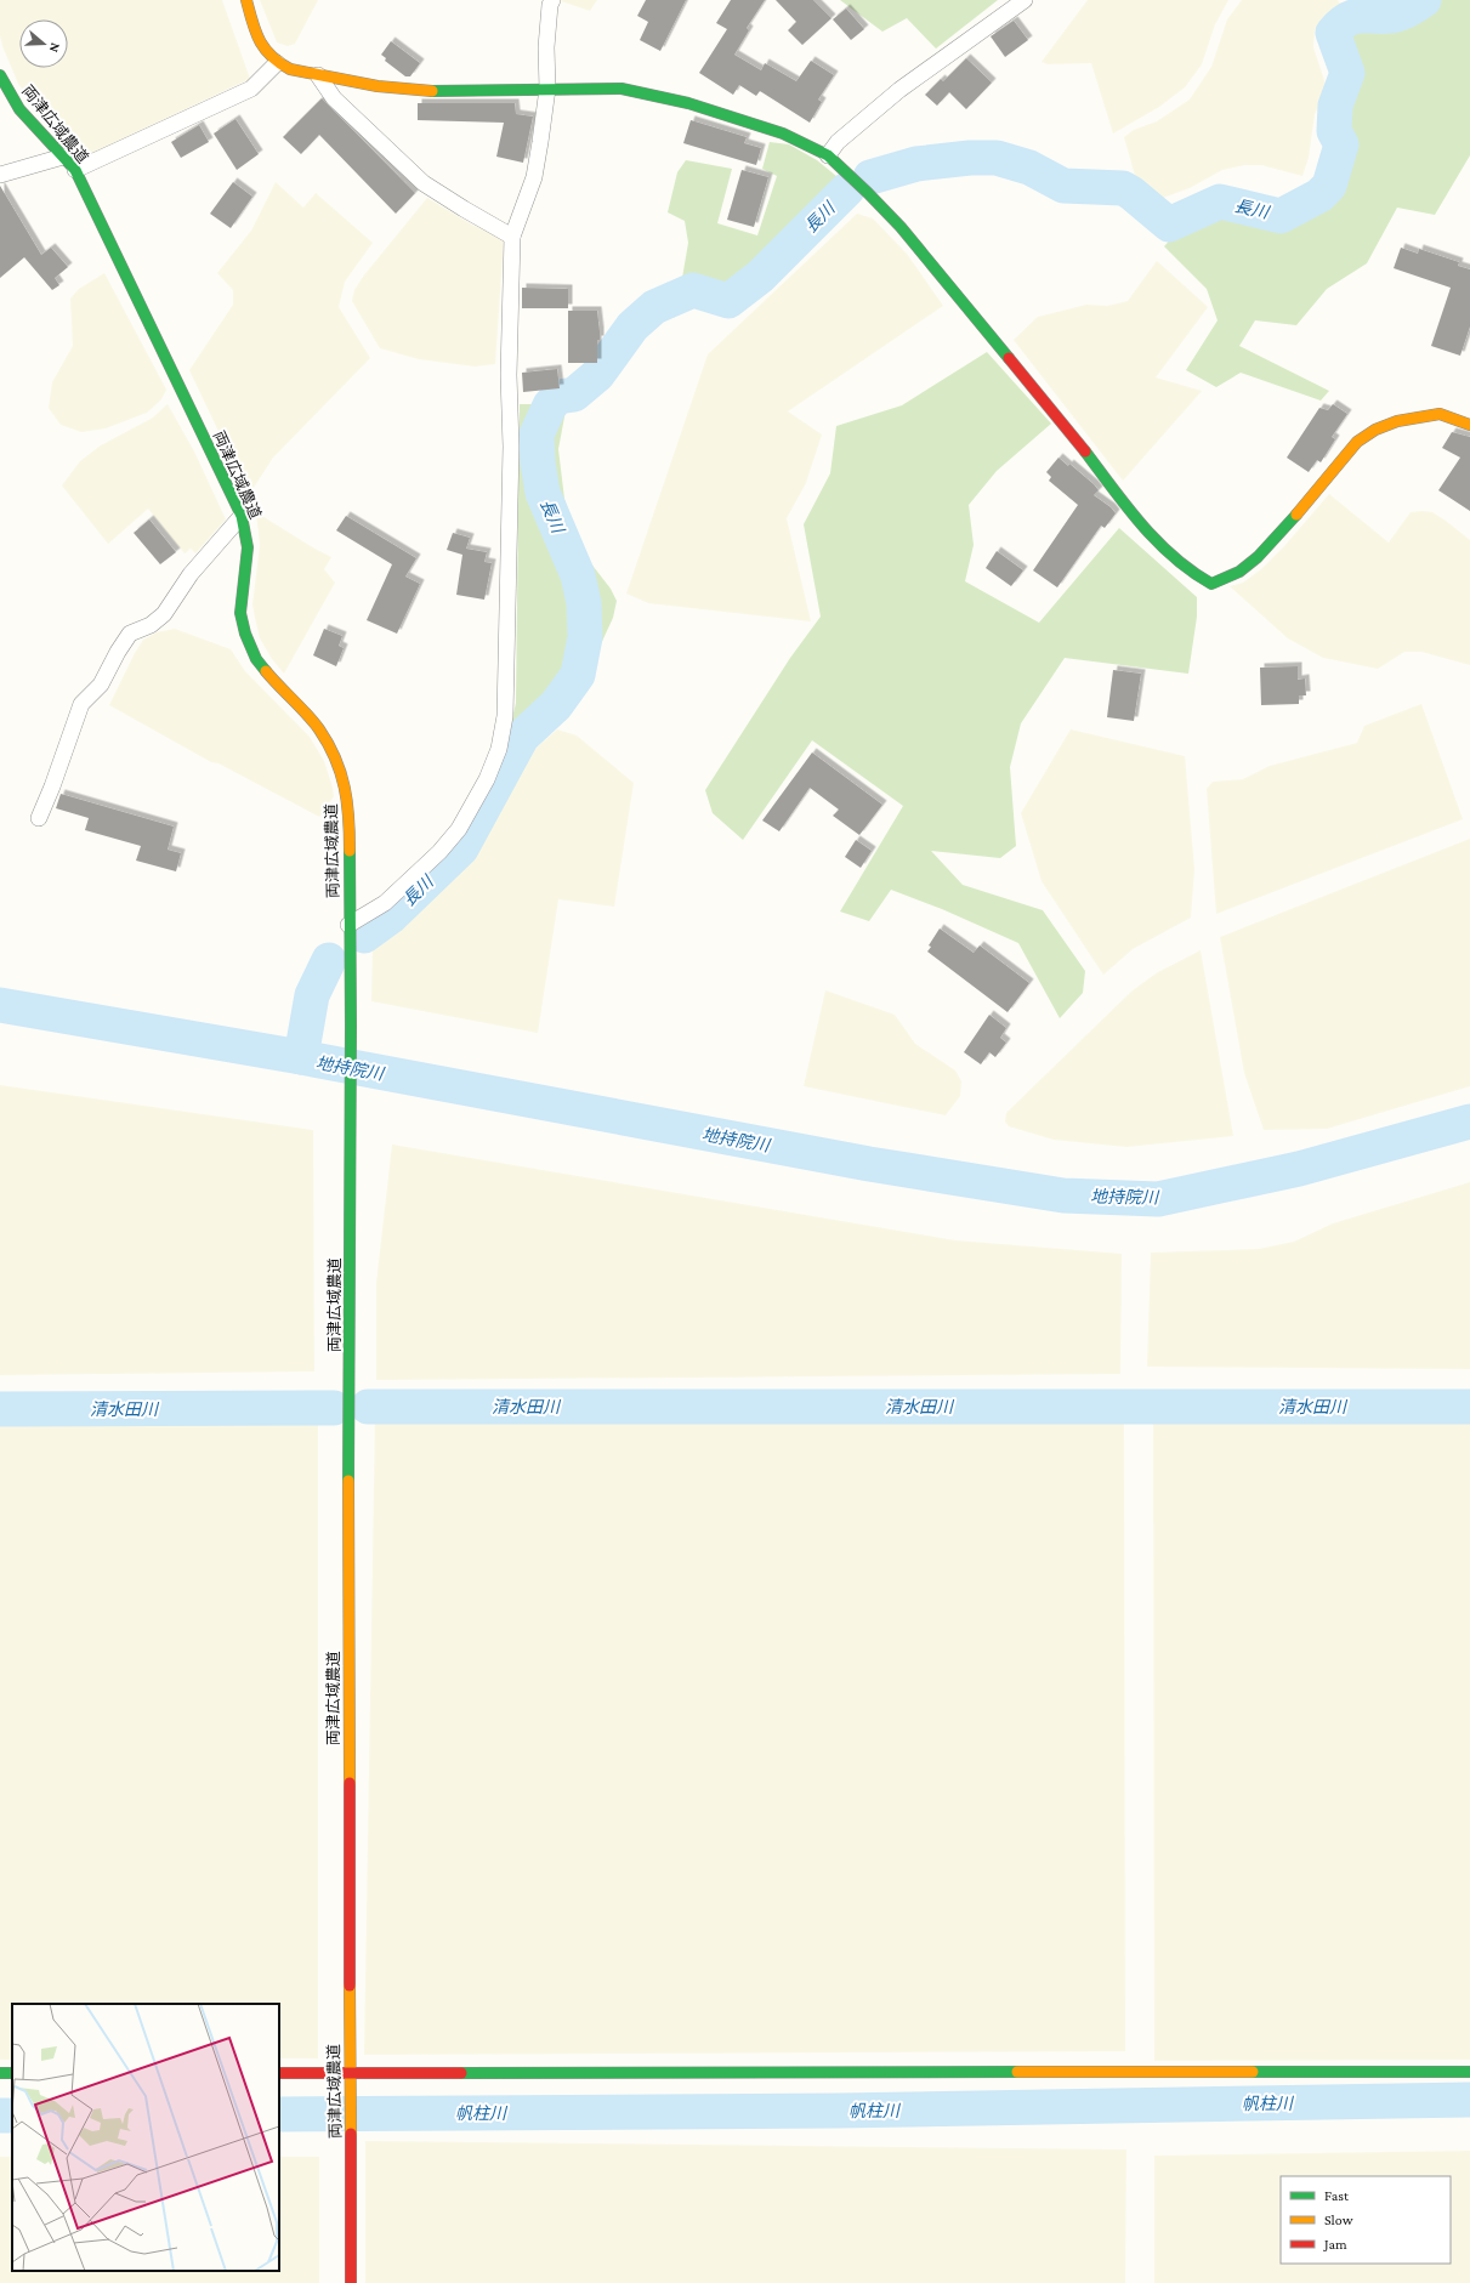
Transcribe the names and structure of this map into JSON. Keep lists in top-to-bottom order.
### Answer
{
  "streets": {
    "street": ["両津広域農道"]
  },
  "water": [
    "長川",
    "地持院川",
    "清水田川",
    "帆柱川"
  ],
  "legend": ["Fast", "Slow", "Jam"],
  "north": "right"
}
